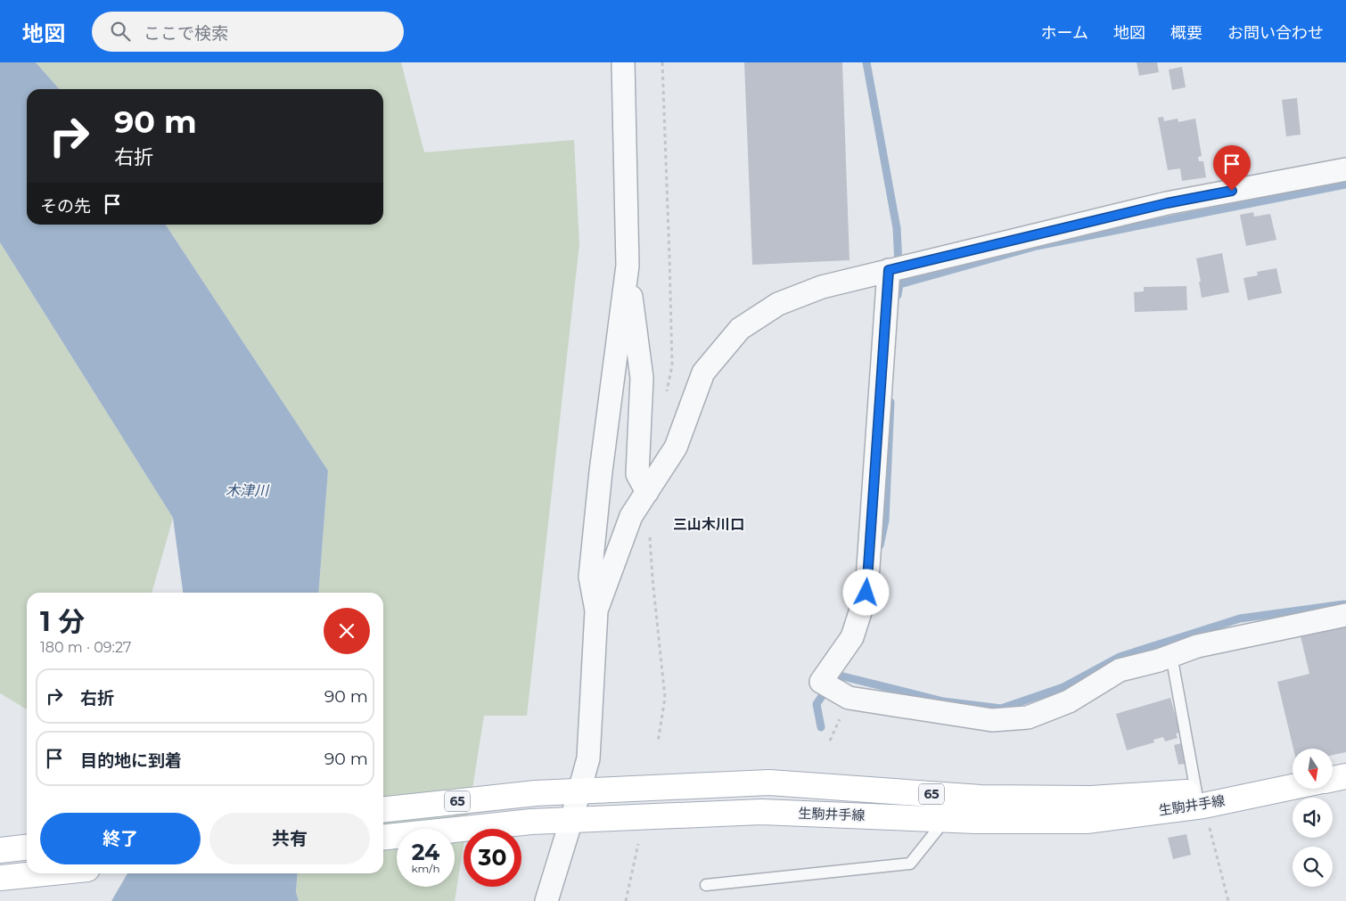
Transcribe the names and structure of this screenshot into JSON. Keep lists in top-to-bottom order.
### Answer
{
  "streets": {
    "main road": ["65", "生駒井手線"]
  },
  "districts": ["三山木川口"],
  "water": ["木津川"],
  "north": "bottom",
  "page": {
    "header": "地図",
    "search": "ここで検索",
    "nav": [
      "ホーム",
      "地図",
      "概要",
      "お問い合わせ"
    ],
    "turn": ["90 m", "右折"],
    "then": "その先",
    "heading": ["1 分", "180 m · 09:27"],
    "list": [
      {
        "name": "右折",
        "value": "90 m"
      },
      {
        "name": "目的地に到着",
        "value": "90 m"
      }
    ],
    "buttons": ["終了", "共有"],
    "speed": "24 km/h",
    "limit": "30"
  }
}
